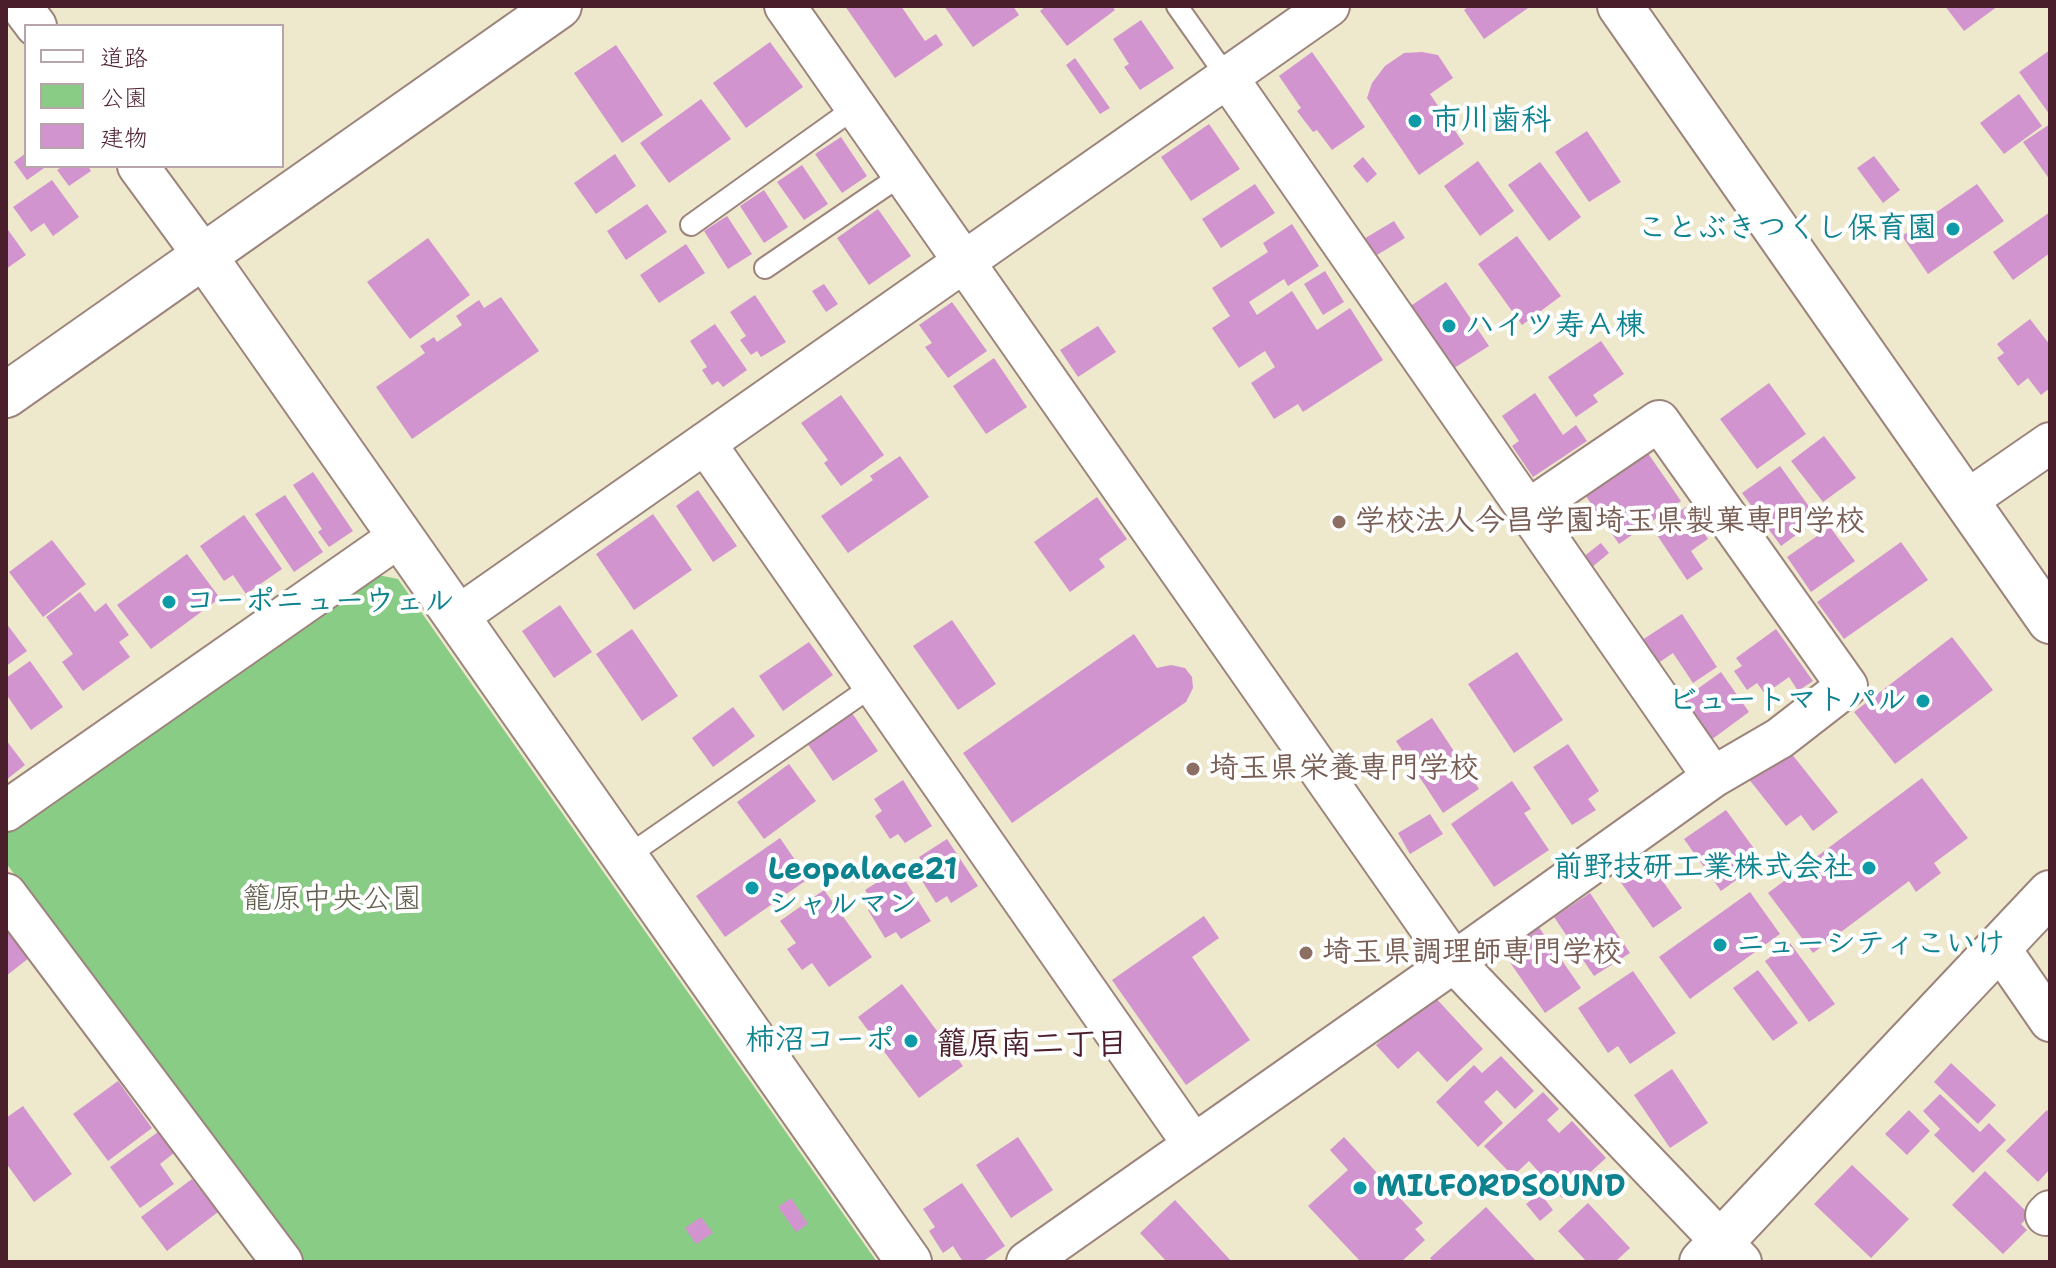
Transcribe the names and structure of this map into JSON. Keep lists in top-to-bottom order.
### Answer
{
  "districts": ["籠原南二丁目"],
  "parks": ["籠原中央公園"],
  "places": [
    "市川歯科",
    "ことぶきつくし保育園",
    "ハイツ寿Ａ棟",
    "学校法人今昌学園埼玉県製菓専門学校",
    "コーポニューウェル",
    "ビュートマトパル",
    "埼玉県栄養専門学校",
    "前野技研工業株式会社",
    "Leopalace21 シャルマン",
    "ニューシティこいけ",
    "埼玉県調理師専門学校",
    "柿沼コーポ",
    "MILFORDSOUND"
  ],
  "legend": ["道路", "公園", "建物"]
}
